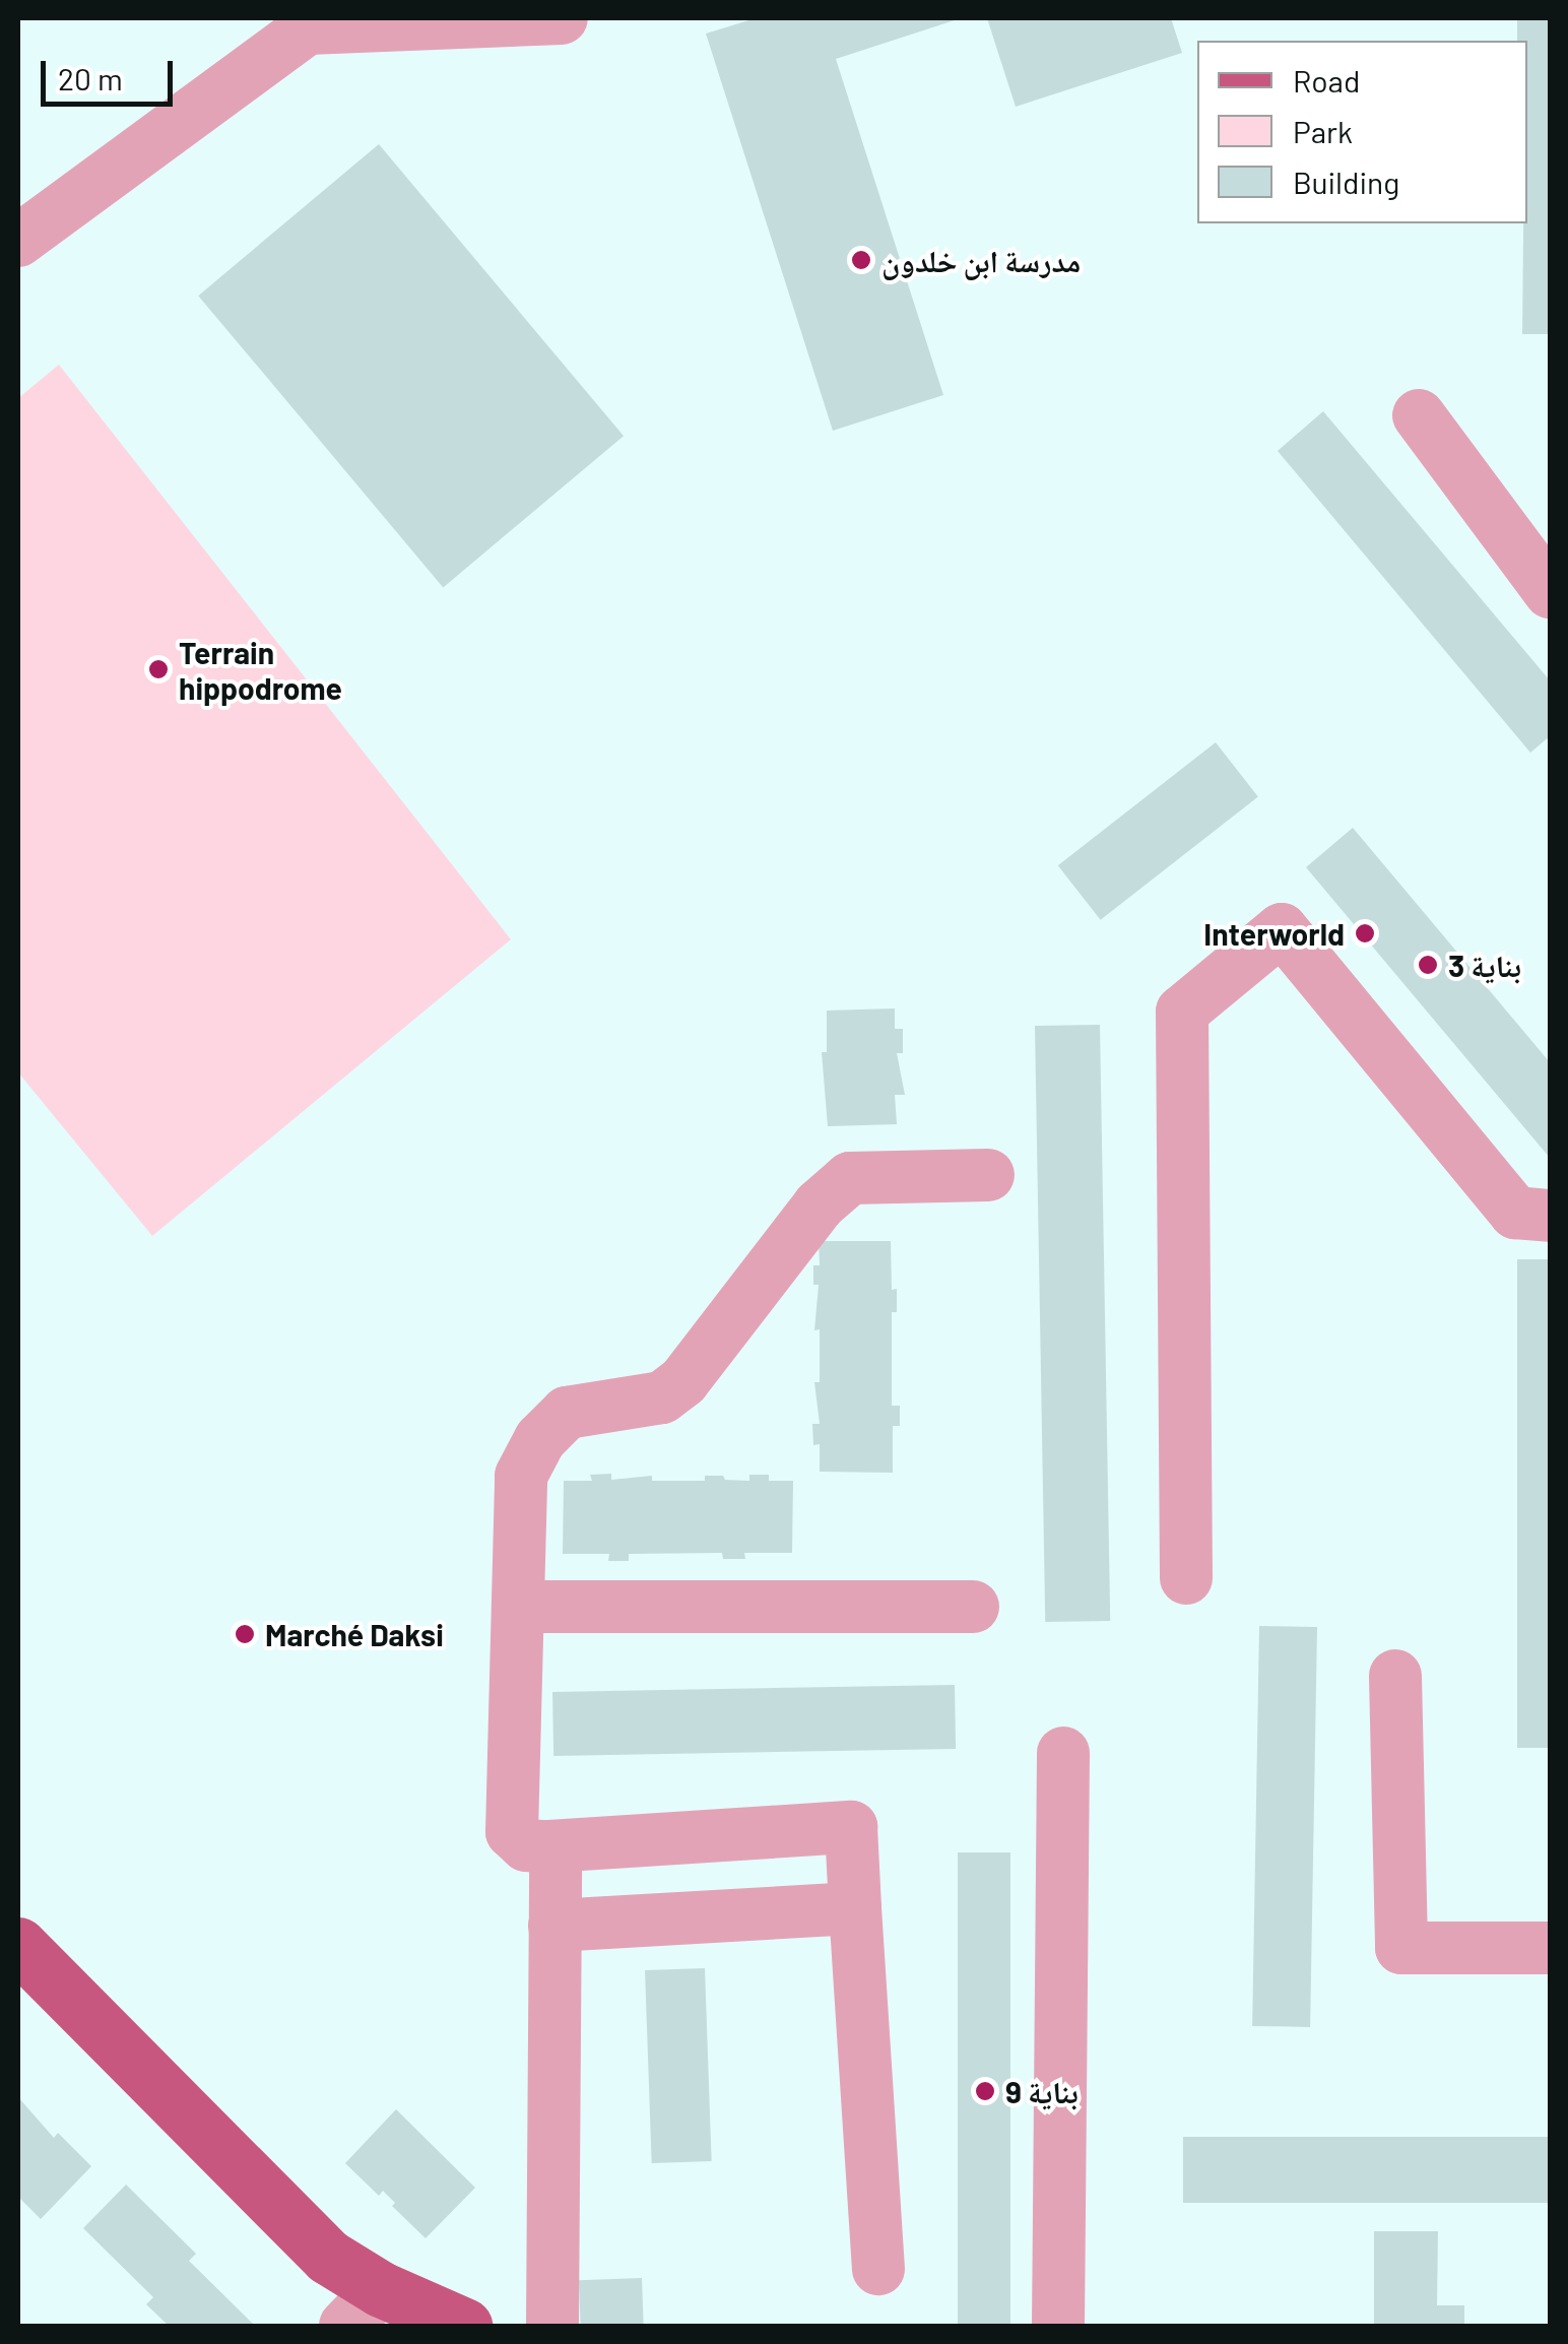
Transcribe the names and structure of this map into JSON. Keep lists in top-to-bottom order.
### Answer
{
  "places": [
    "مدرسة ابن خلدون",
    "Terrain hippodrome",
    "Interworld",
    "بناية 3",
    "Marché Daksi",
    "بناية 9"
  ],
  "legend": ["Road", "Park", "Building"],
  "scale_bar": "20 m"
}
